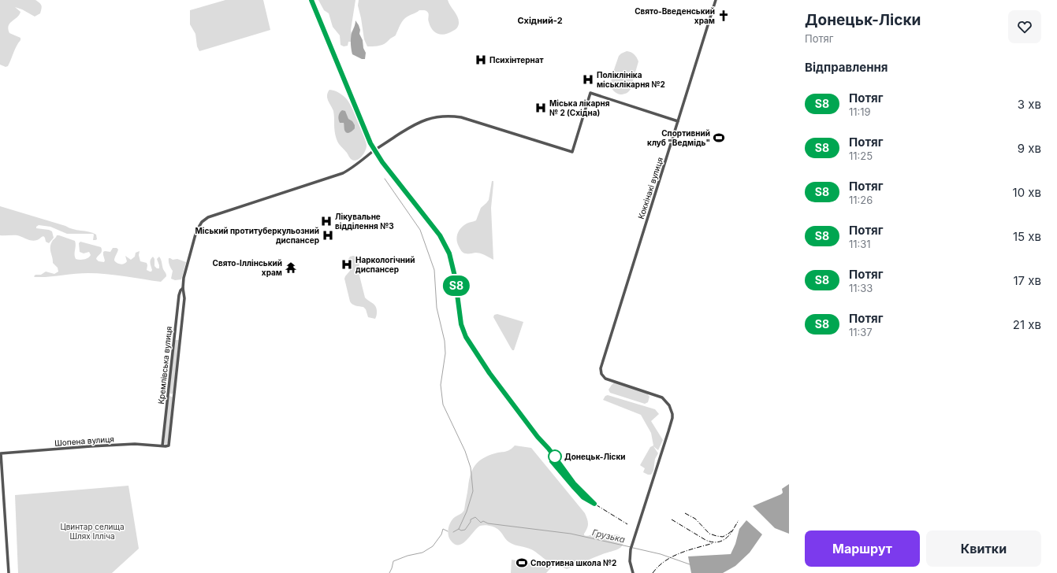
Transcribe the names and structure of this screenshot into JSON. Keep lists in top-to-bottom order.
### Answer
{
  "streets": {
    "street": ["Коккінакі вулиця", "Кремлівська вулиця", "Шопена вулиця"]
  },
  "crossings": [
    ["Коккінакі вулиця", "Кремлівська вулиця"],
    ["Кремлівська вулиця", "Шопена вулиця"]
  ],
  "districts": ["Східний-2"],
  "water": ["Грузька"],
  "parks": ["Цвинтар селища Шлях Ілліча"],
  "places": {
    "church": ["Свято-Введенський храм"],
    "hospital": [
      "Психінтернат",
      "Поліклініка міськлікарня №2",
      "Міська лікарня № 2 (Східна)",
      "Лікувальне відділення №3",
      "Міський протитуберкульозний диспансер",
      "Наркологічний диспансер"
    ],
    "sports": ["Спортивний клуб \"Ведмідь\"", "Спортивна школа №2"],
    "temple": ["Свято-Іллінський храм"],
    "other": ["Донецьк-Ліски"]
  },
  "page": {
    "on_map": "S8",
    "heading": [
      ["Донецьк-Ліски", "Потяг"],
      "Відправлення"
    ],
    "list": [
      {
        "mark": "S8",
        "name": "Потяг",
        "note": "11:19",
        "value": "3 хв"
      },
      {
        "mark": "S8",
        "name": "Потяг",
        "note": "11:25",
        "value": "9 хв"
      },
      {
        "mark": "S8",
        "name": "Потяг",
        "note": "11:26",
        "value": "10 хв"
      },
      {
        "mark": "S8",
        "name": "Потяг",
        "note": "11:31",
        "value": "15 хв"
      },
      {
        "mark": "S8",
        "name": "Потяг",
        "note": "11:33",
        "value": "17 хв"
      },
      {
        "mark": "S8",
        "name": "Потяг",
        "note": "11:37",
        "value": "21 хв"
      }
    ],
    "buttons": ["Маршрут", "Квитки"]
  }
}
